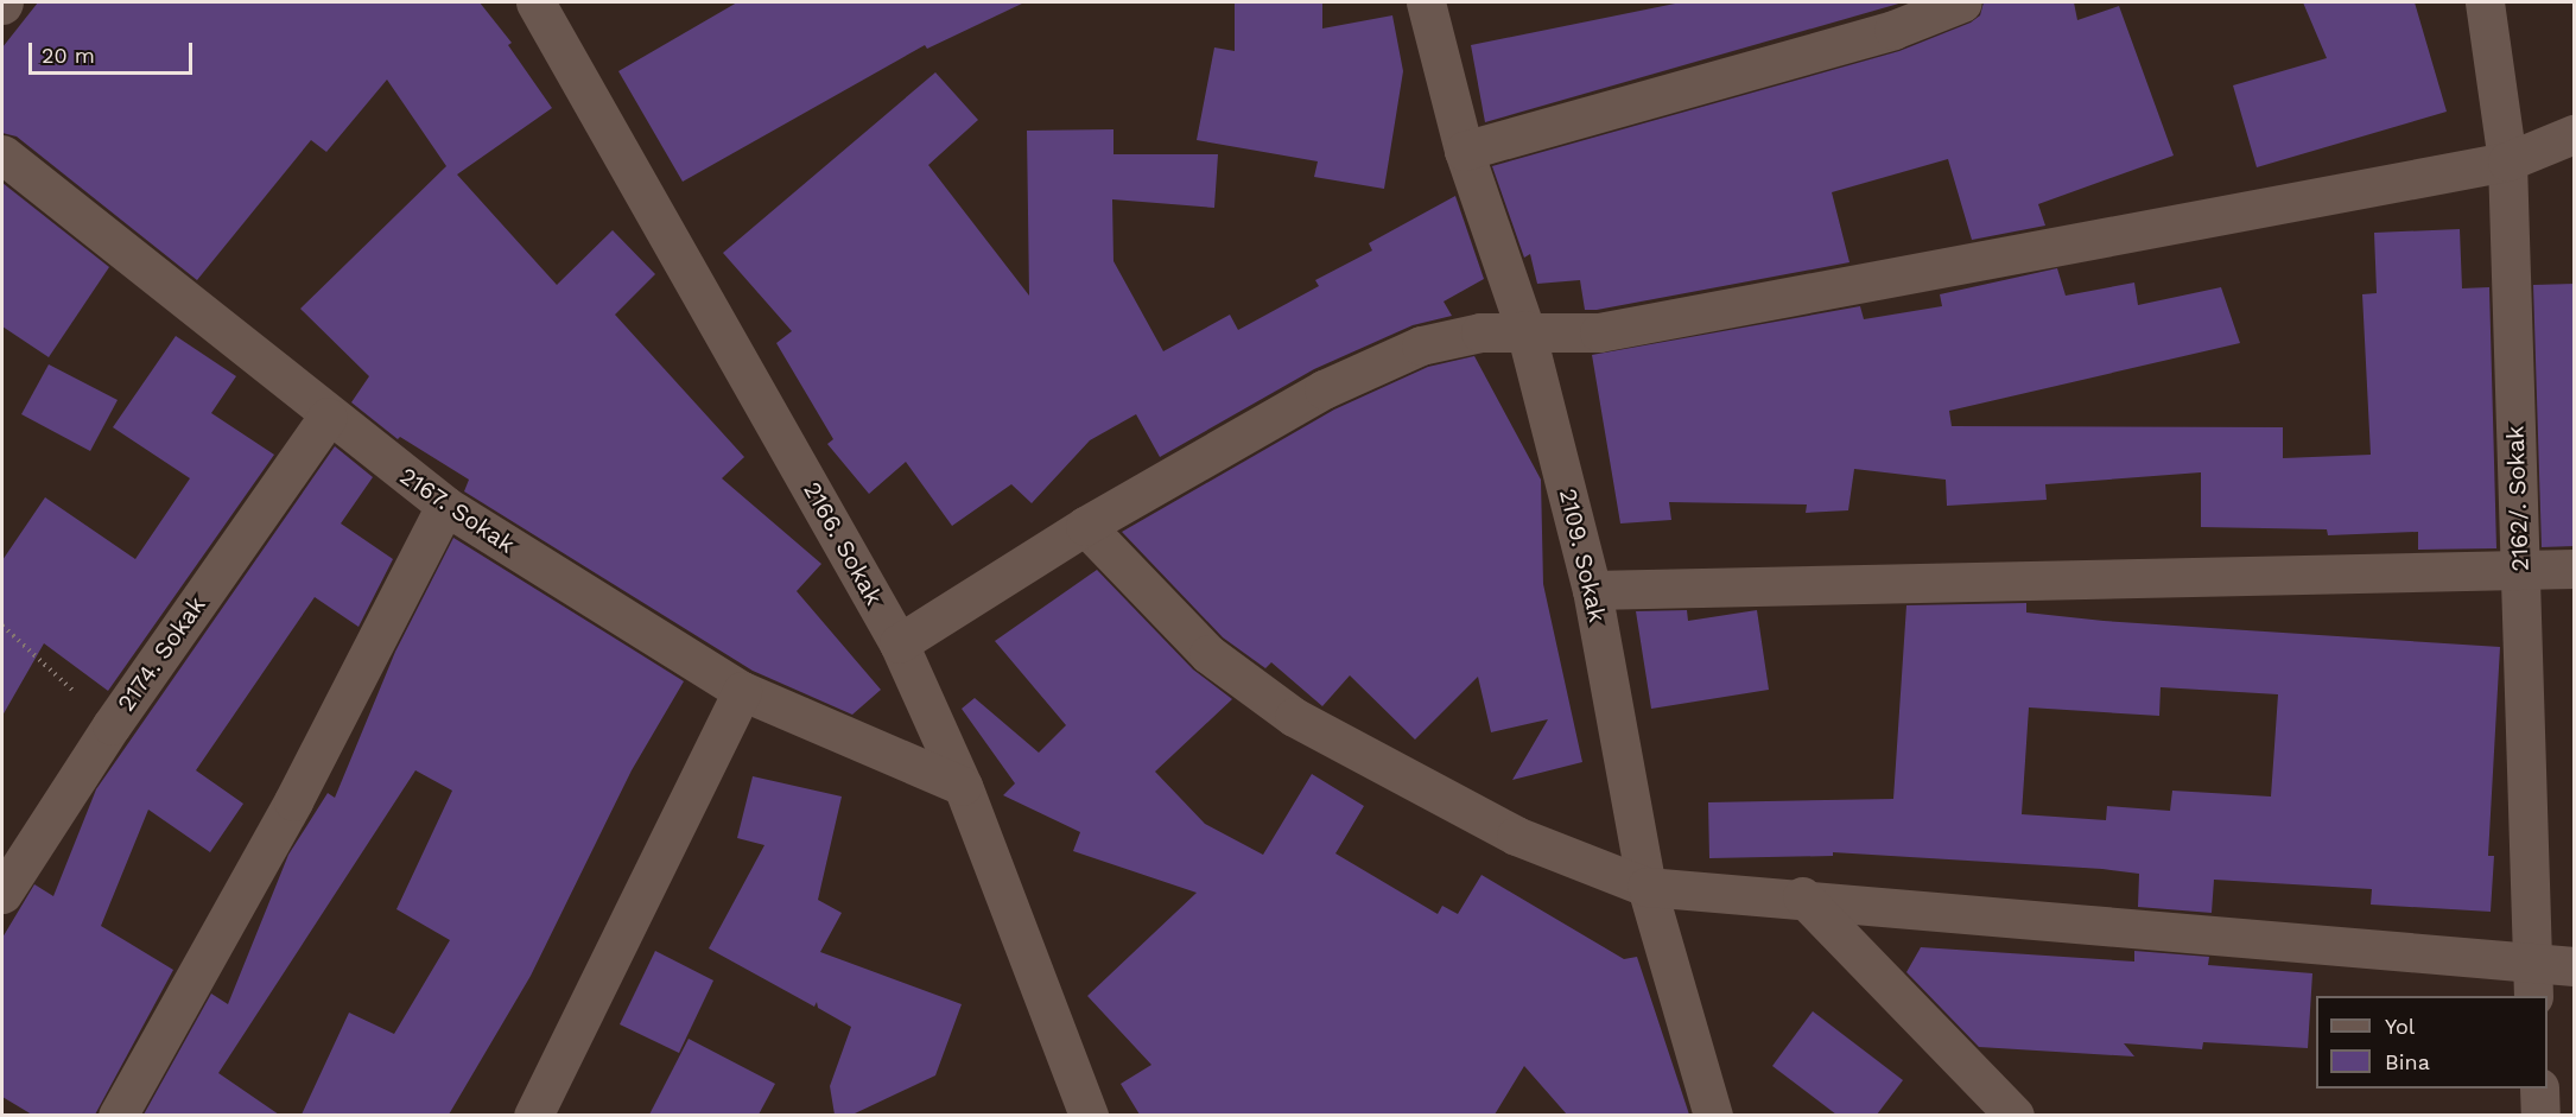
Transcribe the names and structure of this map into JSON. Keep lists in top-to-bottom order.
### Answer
{
  "streets": {
    "street": [
      "2162/. Sokak",
      "2167. Sokak",
      "2166. Sokak",
      "2109. Sokak",
      "2174. Sokak"
    ]
  },
  "crossings": [
    ["2167. Sokak", "2166. Sokak"],
    ["2167. Sokak", "2174. Sokak"]
  ],
  "legend": ["Yol", "Bina"],
  "scale_bar": "20 m"
}
